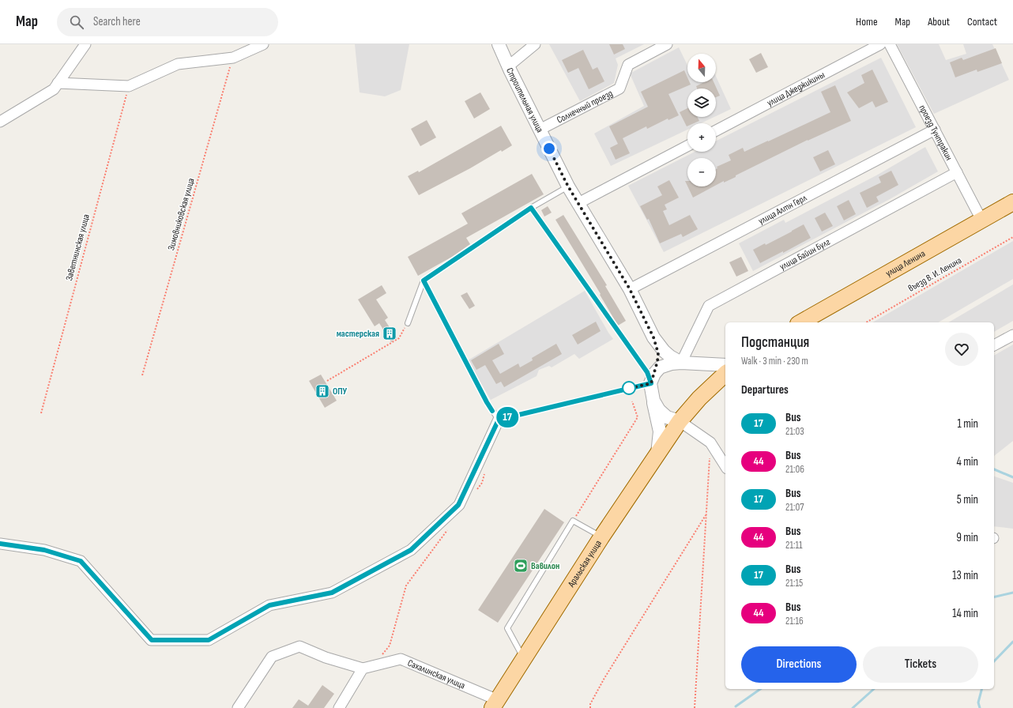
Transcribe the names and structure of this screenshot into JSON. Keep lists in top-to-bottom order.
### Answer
{
  "streets": {
    "main road": ["улица Ленина", "Аральская улица"],
    "street": [
      "улица Джеджикины",
      "Строительная улица",
      "Солнечный проезд",
      "проезд Тунтракин",
      "улица Алтн Герл",
      "улица Байин Булг",
      "Сахалинская улица"
    ],
    "path": ["Зимовниковская улица", "Заветнинская улица", "въезд В. И. Ленина"]
  },
  "crossings": [
    ["Строительная улица", "Солнечный проезд"],
    ["Строительная улица", "улица Алтн Герл"],
    ["Строительная улица", "улица Байин Булг"],
    ["Строительная улица", "Аральская улица"],
    ["проезд Тунтракин", "улица Алтн Герл"],
    ["проезд Тунтракин", "улица Байин Булг"],
    ["проезд Тунтракин", "улица Ленина"],
    ["улица Байин Булг", "Аральская улица"],
    ["Аральская улица", "Сахалинская улица"]
  ],
  "places": {
    "building": ["мастерская", "ОПУ"],
    "sports": ["Вавилон"]
  },
  "lines": ["bus line 17"],
  "north": "top",
  "page": {
    "header": "Map",
    "search": "Search here",
    "nav": [
      "Home",
      "Map",
      "About",
      "Contact"
    ],
    "on_map": "17",
    "map_buttons": ["+", "−"],
    "heading": [
      ["Подстанция", "Walk · 3 min · 230 m"],
      "Departures"
    ],
    "list": [
      {
        "mark": "17",
        "name": "Bus",
        "note": "21:03",
        "value": "1 min"
      },
      {
        "mark": "44",
        "name": "Bus",
        "note": "21:06",
        "value": "4 min"
      },
      {
        "mark": "17",
        "name": "Bus",
        "note": "21:07",
        "value": "5 min"
      },
      {
        "mark": "44",
        "name": "Bus",
        "note": "21:11",
        "value": "9 min"
      },
      {
        "mark": "17",
        "name": "Bus",
        "note": "21:15",
        "value": "13 min"
      },
      {
        "mark": "44",
        "name": "Bus",
        "note": "21:16",
        "value": "14 min"
      }
    ],
    "buttons": ["Directions", "Tickets"]
  }
}
